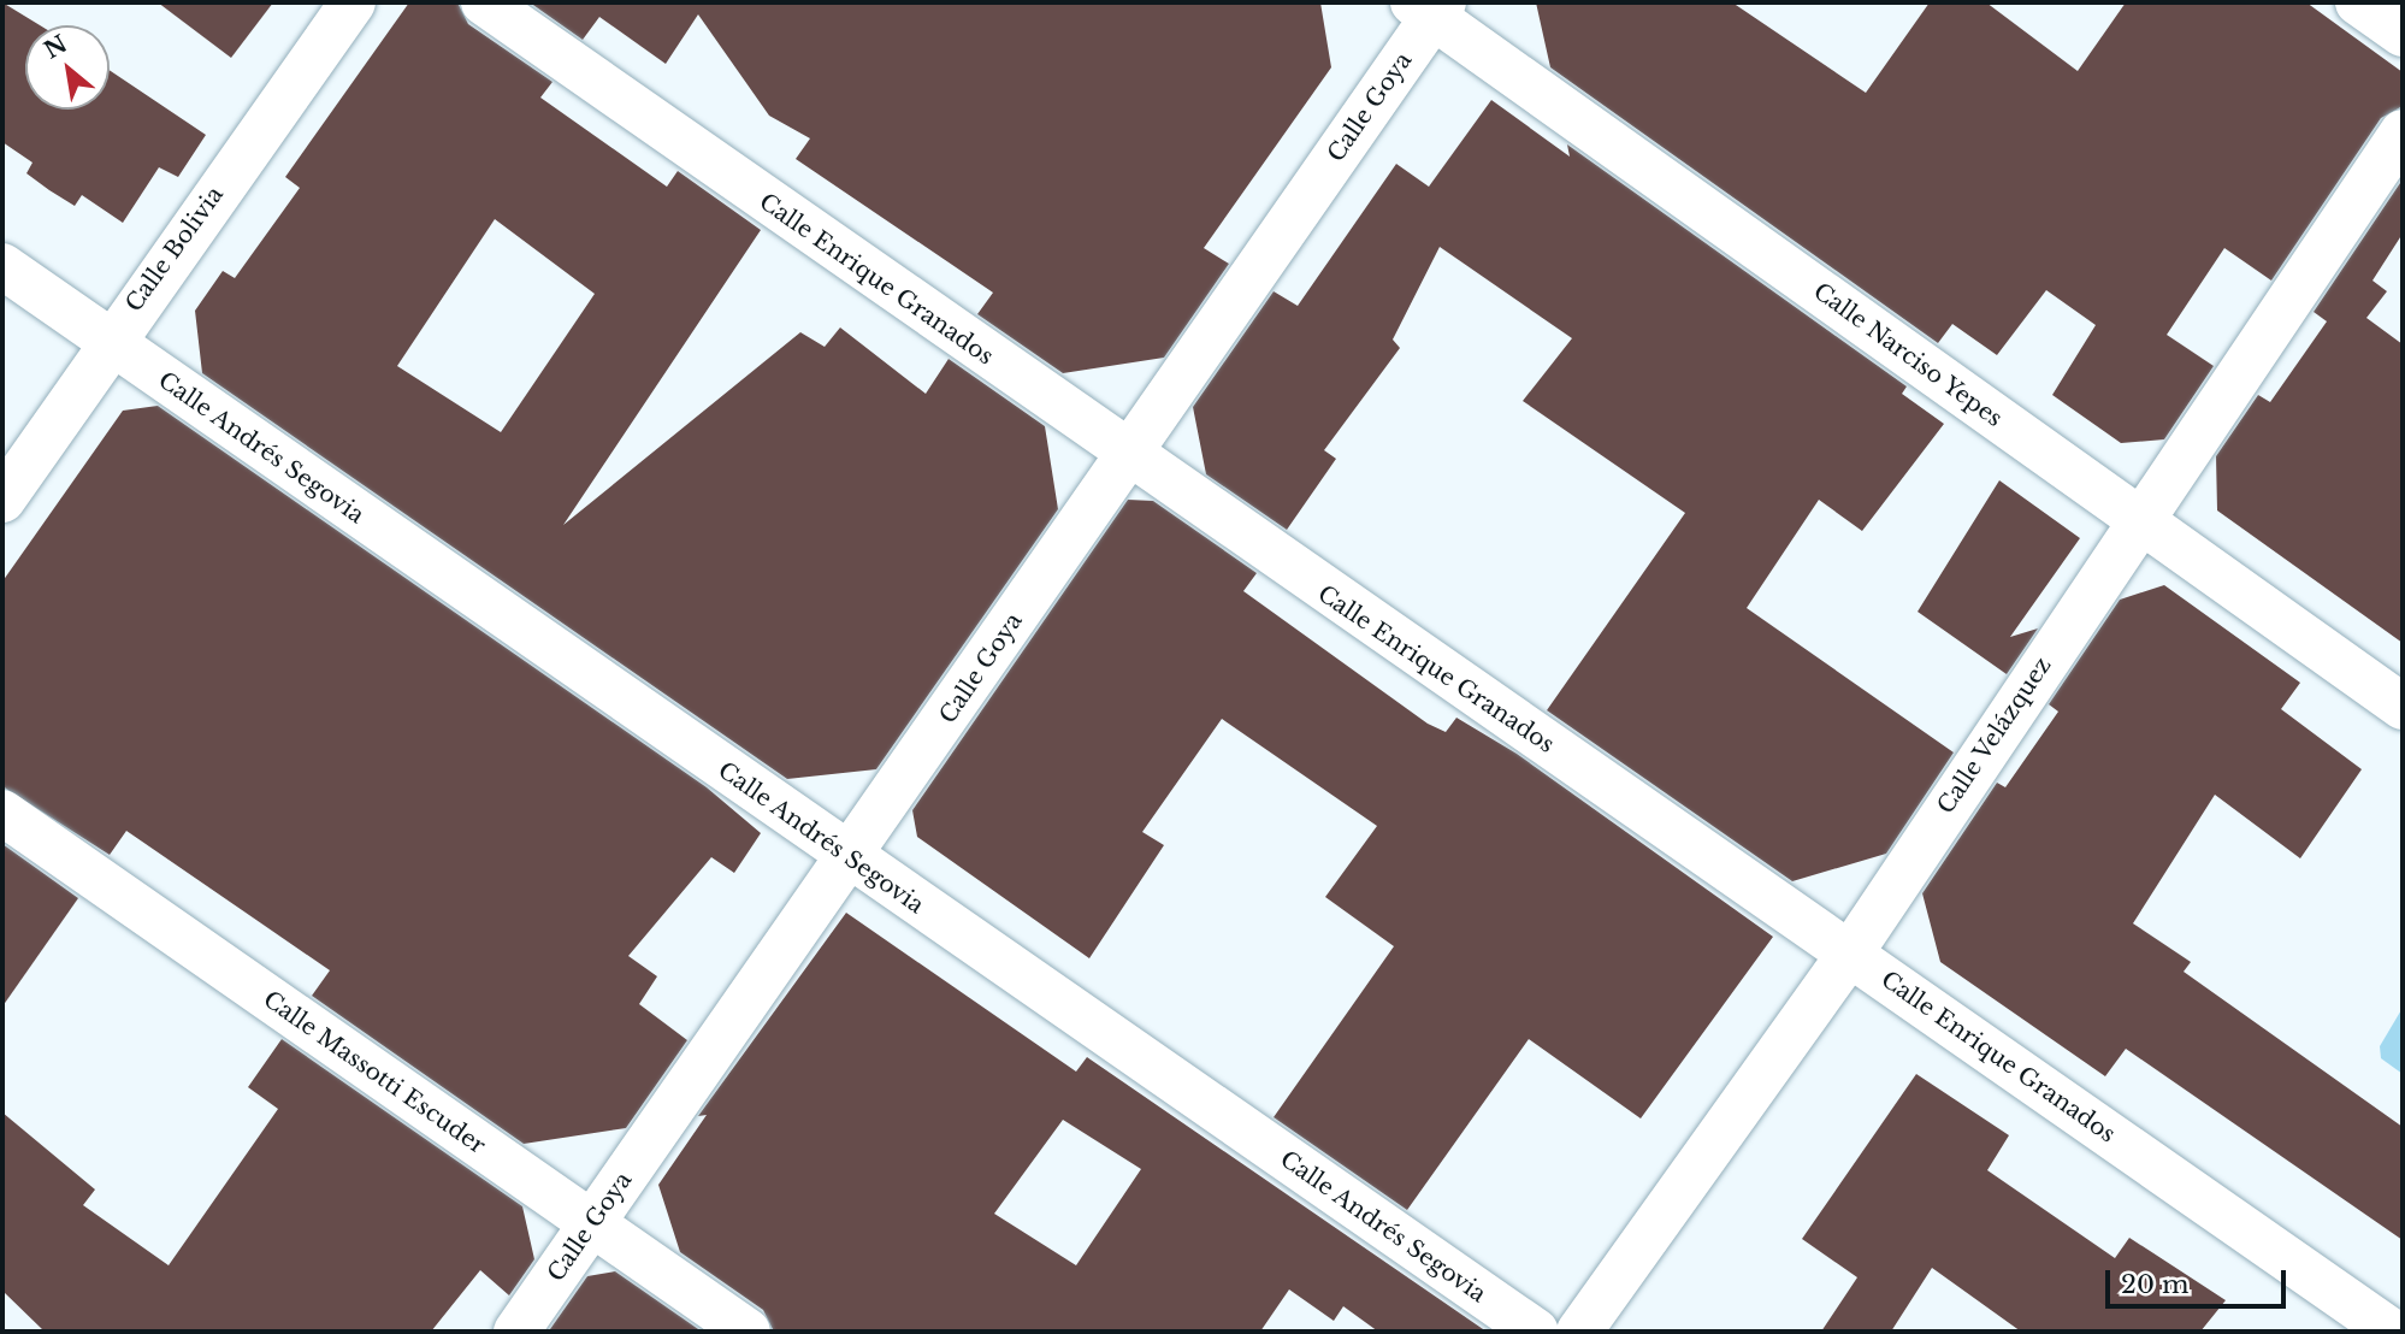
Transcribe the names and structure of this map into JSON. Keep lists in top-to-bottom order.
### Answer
{
  "streets": {
    "street": [
      "Calle Goya",
      "Calle Bolivia",
      "Calle Enrique Granados",
      "Calle Narciso Yepes",
      "Calle Andrés Segovia",
      "Calle Velázquez",
      "Calle Massotti Escuder"
    ]
  },
  "crossings": [
    ["Calle Goya", "Calle Enrique Granados"],
    ["Calle Goya", "Calle Narciso Yepes"],
    ["Calle Goya", "Calle Andrés Segovia"],
    ["Calle Goya", "Calle Massotti Escuder"],
    ["Calle Bolivia", "Calle Andrés Segovia"],
    ["Calle Enrique Granados", "Calle Velázquez"],
    ["Calle Narciso Yepes", "Calle Velázquez"]
  ],
  "scale_bar": "20 m",
  "north": "top left"
}
